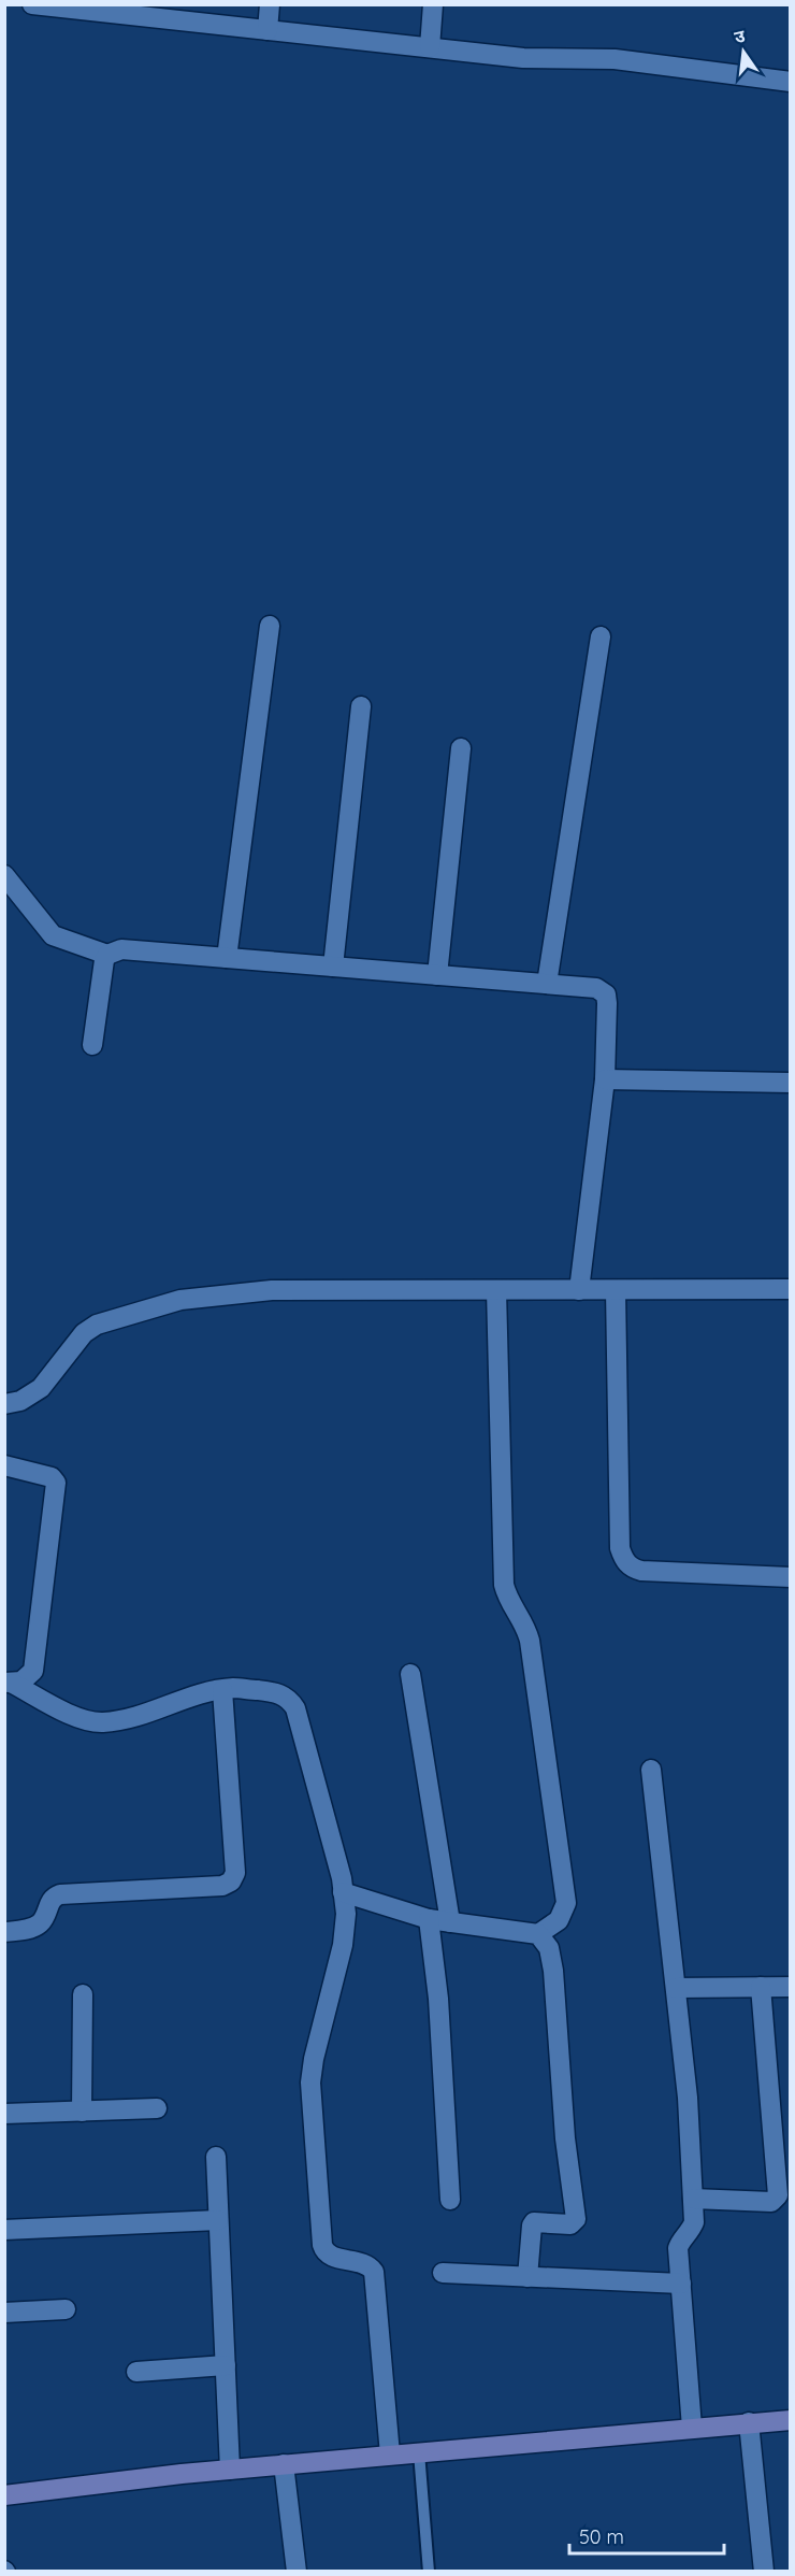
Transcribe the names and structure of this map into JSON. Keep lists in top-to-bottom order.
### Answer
{
  "scale_bar": "50 m",
  "north": "top"
}
